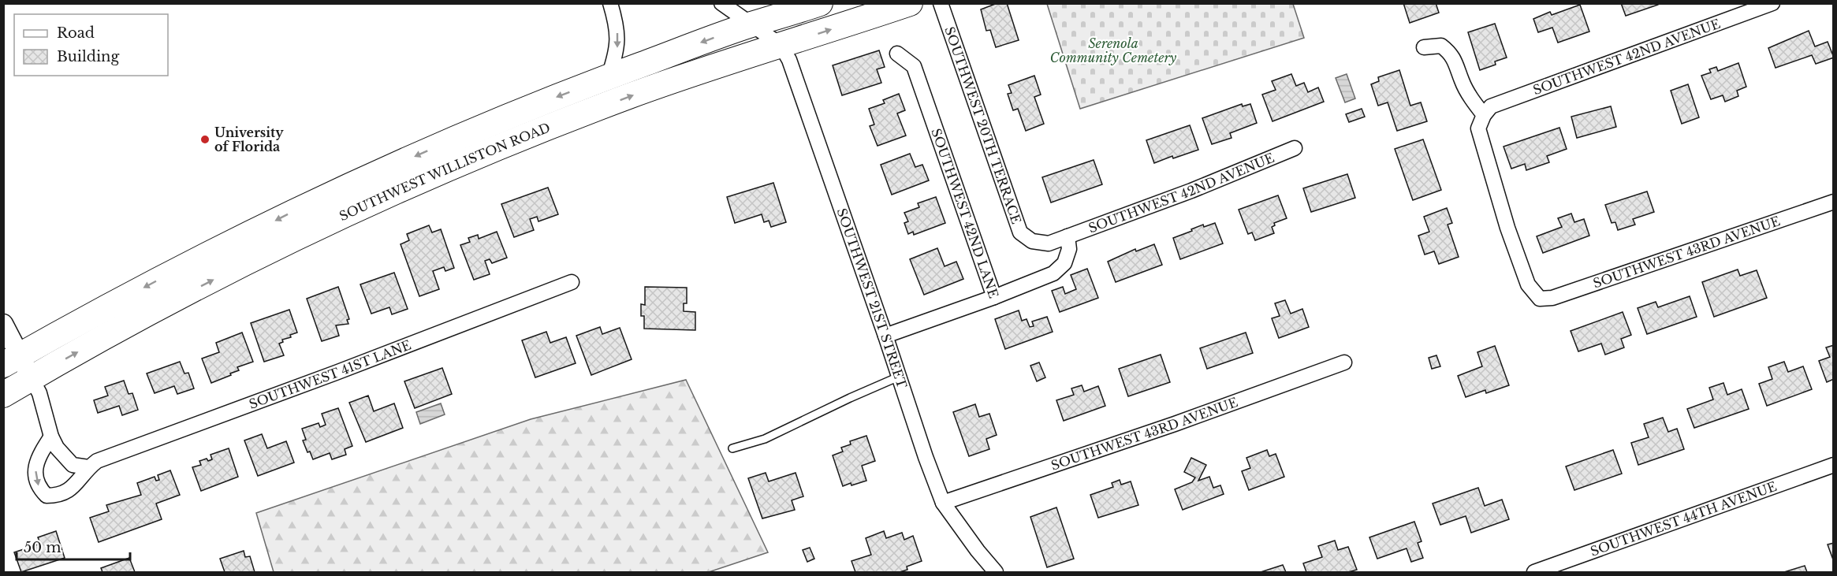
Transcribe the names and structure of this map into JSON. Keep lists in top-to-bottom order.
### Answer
{
  "streets": {
    "highway": ["SOUTHWEST WILLISTON ROAD"],
    "street": [
      "SOUTHWEST 42ND AVENUE",
      "SOUTHWEST 20TH TERRACE",
      "SOUTHWEST 42ND LANE",
      "SOUTHWEST 43RD AVENUE",
      "SOUTHWEST 21ST STREET",
      "SOUTHWEST 41ST LANE",
      "SOUTHWEST 44TH AVENUE"
    ]
  },
  "crossings": [
    ["SOUTHWEST 42ND AVENUE", "SOUTHWEST 20TH TERRACE"],
    ["SOUTHWEST 42ND AVENUE", "SOUTHWEST 43RD AVENUE"],
    ["SOUTHWEST WILLISTON ROAD", "SOUTHWEST 21ST STREET"],
    ["SOUTHWEST 42ND LANE", "SOUTHWEST 21ST STREET"],
    ["SOUTHWEST 43RD AVENUE", "SOUTHWEST 21ST STREET"]
  ],
  "parks": ["Serenola Community Cemetery"],
  "places": ["University of Florida"],
  "legend": ["Road", "Building"],
  "scale_bar": "50 m"
}
